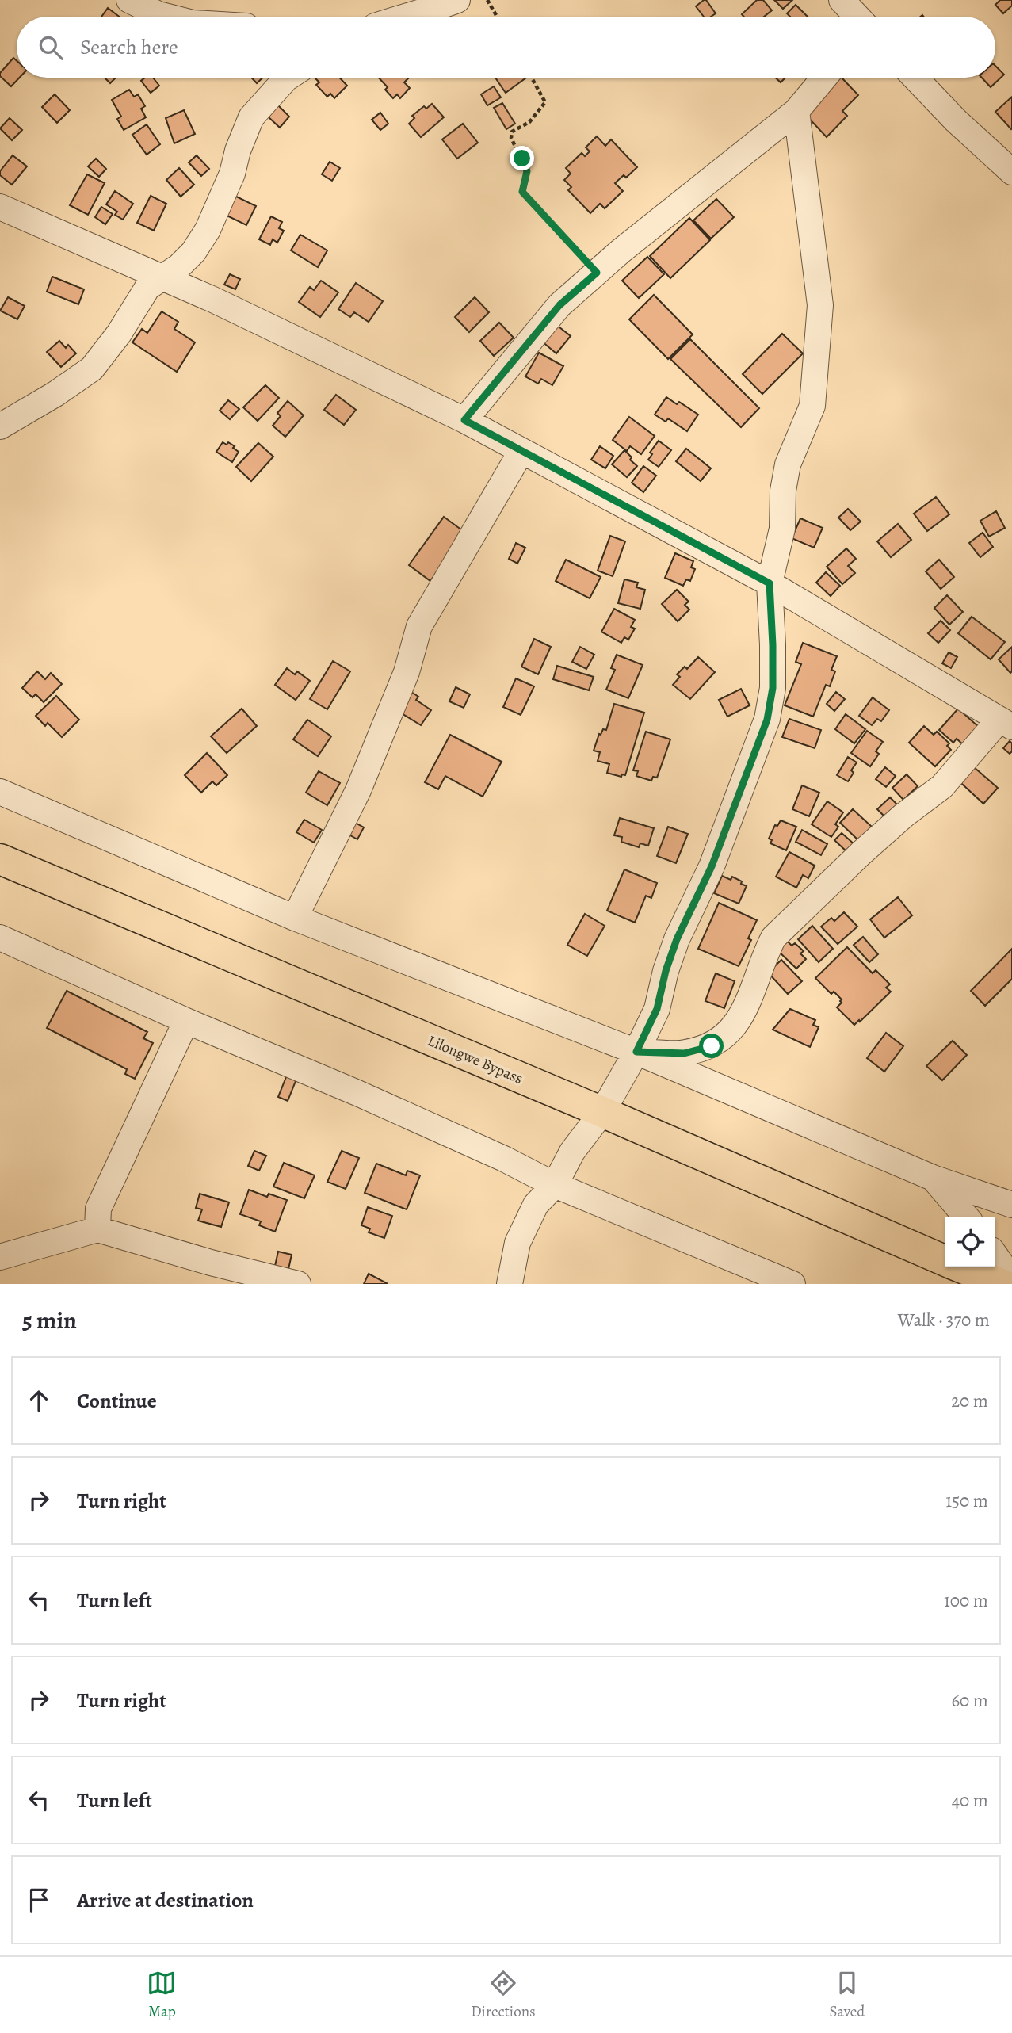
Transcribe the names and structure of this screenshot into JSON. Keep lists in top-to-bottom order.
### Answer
{
  "streets": {
    "main road": ["Lilongwe Bypass"]
  },
  "page": {
    "search": "Search here",
    "heading": ["5 min", "Walk · 370 m"],
    "list": [
      ["Continue", "20 m"],
      ["Turn right", "150 m"],
      ["Turn left", "100 m"],
      ["Turn right", "60 m"],
      ["Turn left", "40 m"],
      "Arrive at destination"
    ],
    "nav": ["Map", "Directions", "Saved"]
  }
}
